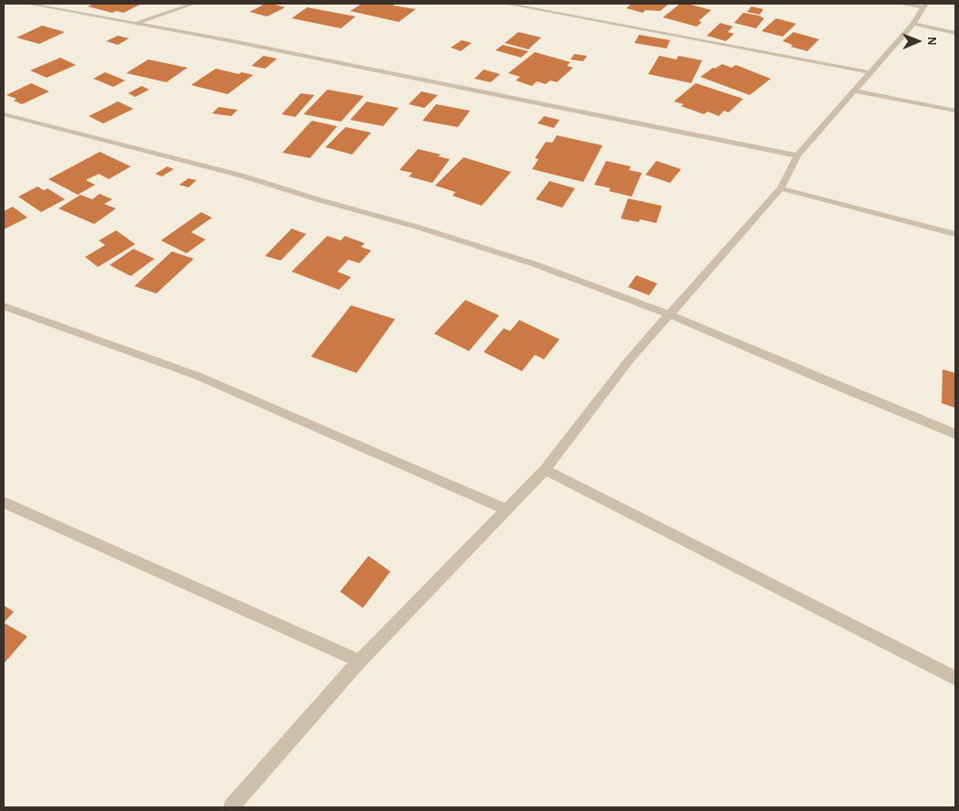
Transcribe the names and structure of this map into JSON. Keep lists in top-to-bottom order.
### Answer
{
  "north": "right"
}
